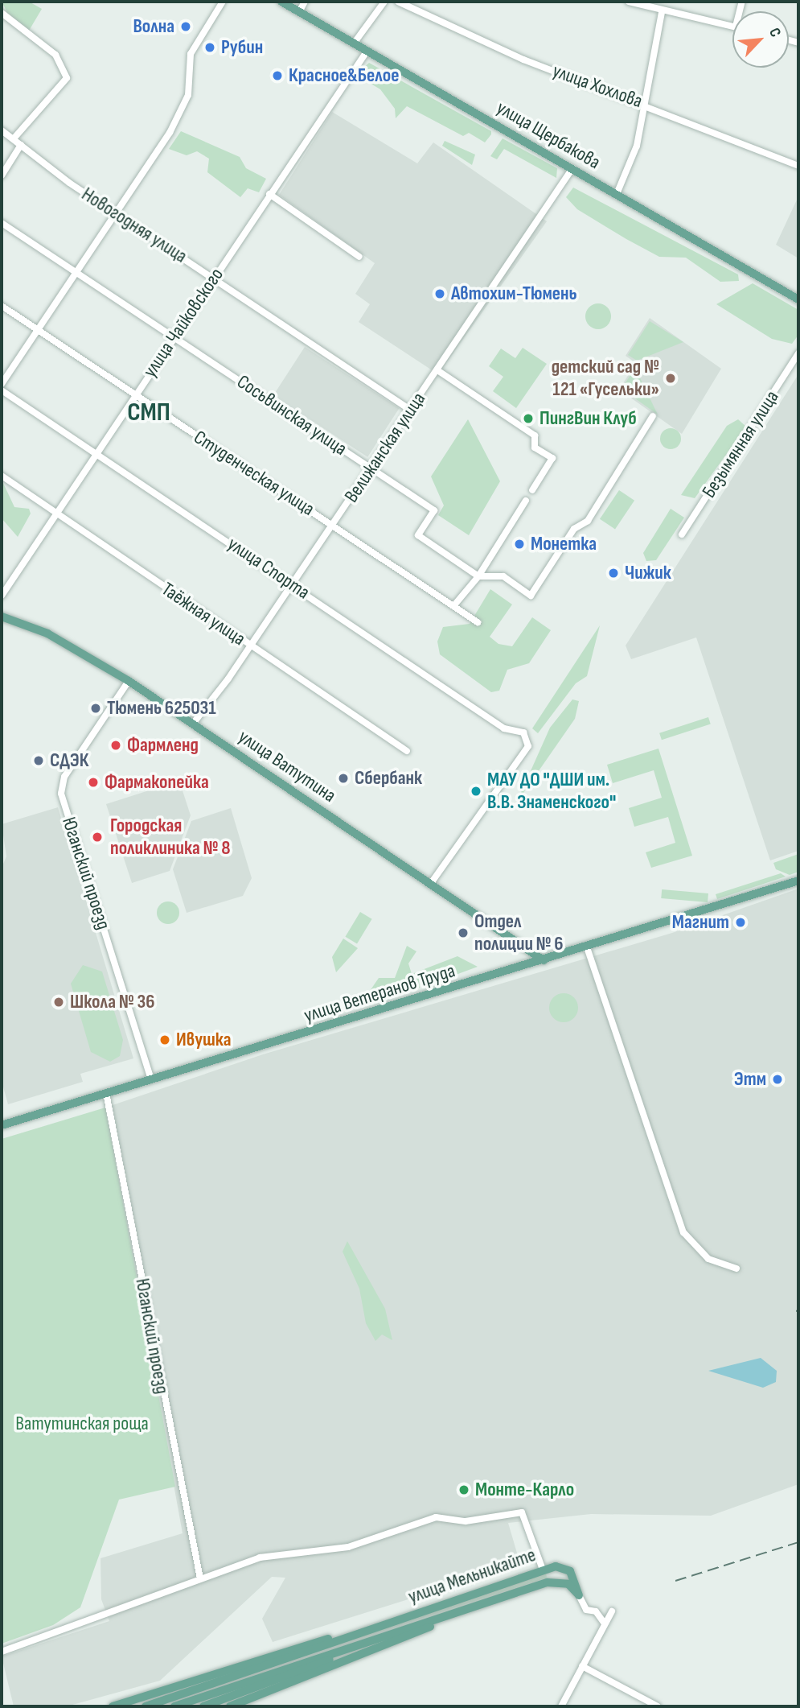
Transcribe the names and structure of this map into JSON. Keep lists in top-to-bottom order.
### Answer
{
  "streets": {
    "main road": [
      "улица Щербакова",
      "улица Ватутина",
      "улица Ветеранов Труда",
      "улица Мельникайте"
    ],
    "street": [
      "улица Хохлова",
      "Новогодняя улица",
      "улица Чайковского",
      "Сосьвинская улица",
      "Безымянная улица",
      "Велижанская улица",
      "Студенческая улица",
      "улица Спорта",
      "Таёжная улица",
      "Юганский проезд"
    ]
  },
  "crossings": [
    ["улица Щербакова", "улица Чайковского"],
    ["улица Щербакова", "Велижанская улица"],
    ["Новогодняя улица", "улица Чайковского"],
    ["Новогодняя улица", "Велижанская улица"],
    ["улица Чайковского", "Сосьвинская улица"],
    ["улица Чайковского", "Студенческая улица"],
    ["улица Чайковского", "улица Спорта"],
    ["улица Чайковского", "Таёжная улица"],
    ["Сосьвинская улица", "Велижанская улица"],
    ["Велижанская улица", "Студенческая улица"],
    ["Велижанская улица", "улица Спорта"],
    ["Велижанская улица", "Таёжная улица"],
    ["Велижанская улица", "улица Ватутина"],
    ["улица Спорта", "улица Ватутина"],
    ["улица Ватутина", "Юганский проезд"],
    ["улица Ватутина", "улица Ветеранов Труда"],
    ["Юганский проезд", "улица Ветеранов Труда"]
  ],
  "districts": ["СМП"],
  "parks": ["Ватутинская роща"],
  "places": [
    "Волна",
    "Рубин",
    "Красное&Белое",
    "Автохим-Тюмень",
    "детский сад № 121 «Гусельки»",
    "ПингВин Клуб",
    "Монетка",
    "Чижик",
    "Тюмень 625031",
    "Фармленд",
    "СДЭК",
    "Сбербанк",
    "Фармакопейка",
    "МАУ ДО \"ДШИ им. В.В. Знаменского\"",
    "Городская поликлиника № 8",
    "Магнит",
    "Отдел полиции № 6",
    "Школа № 36",
    "Ивушка",
    "Этм",
    "Монте-Карло"
  ],
  "north": "top right"
}
